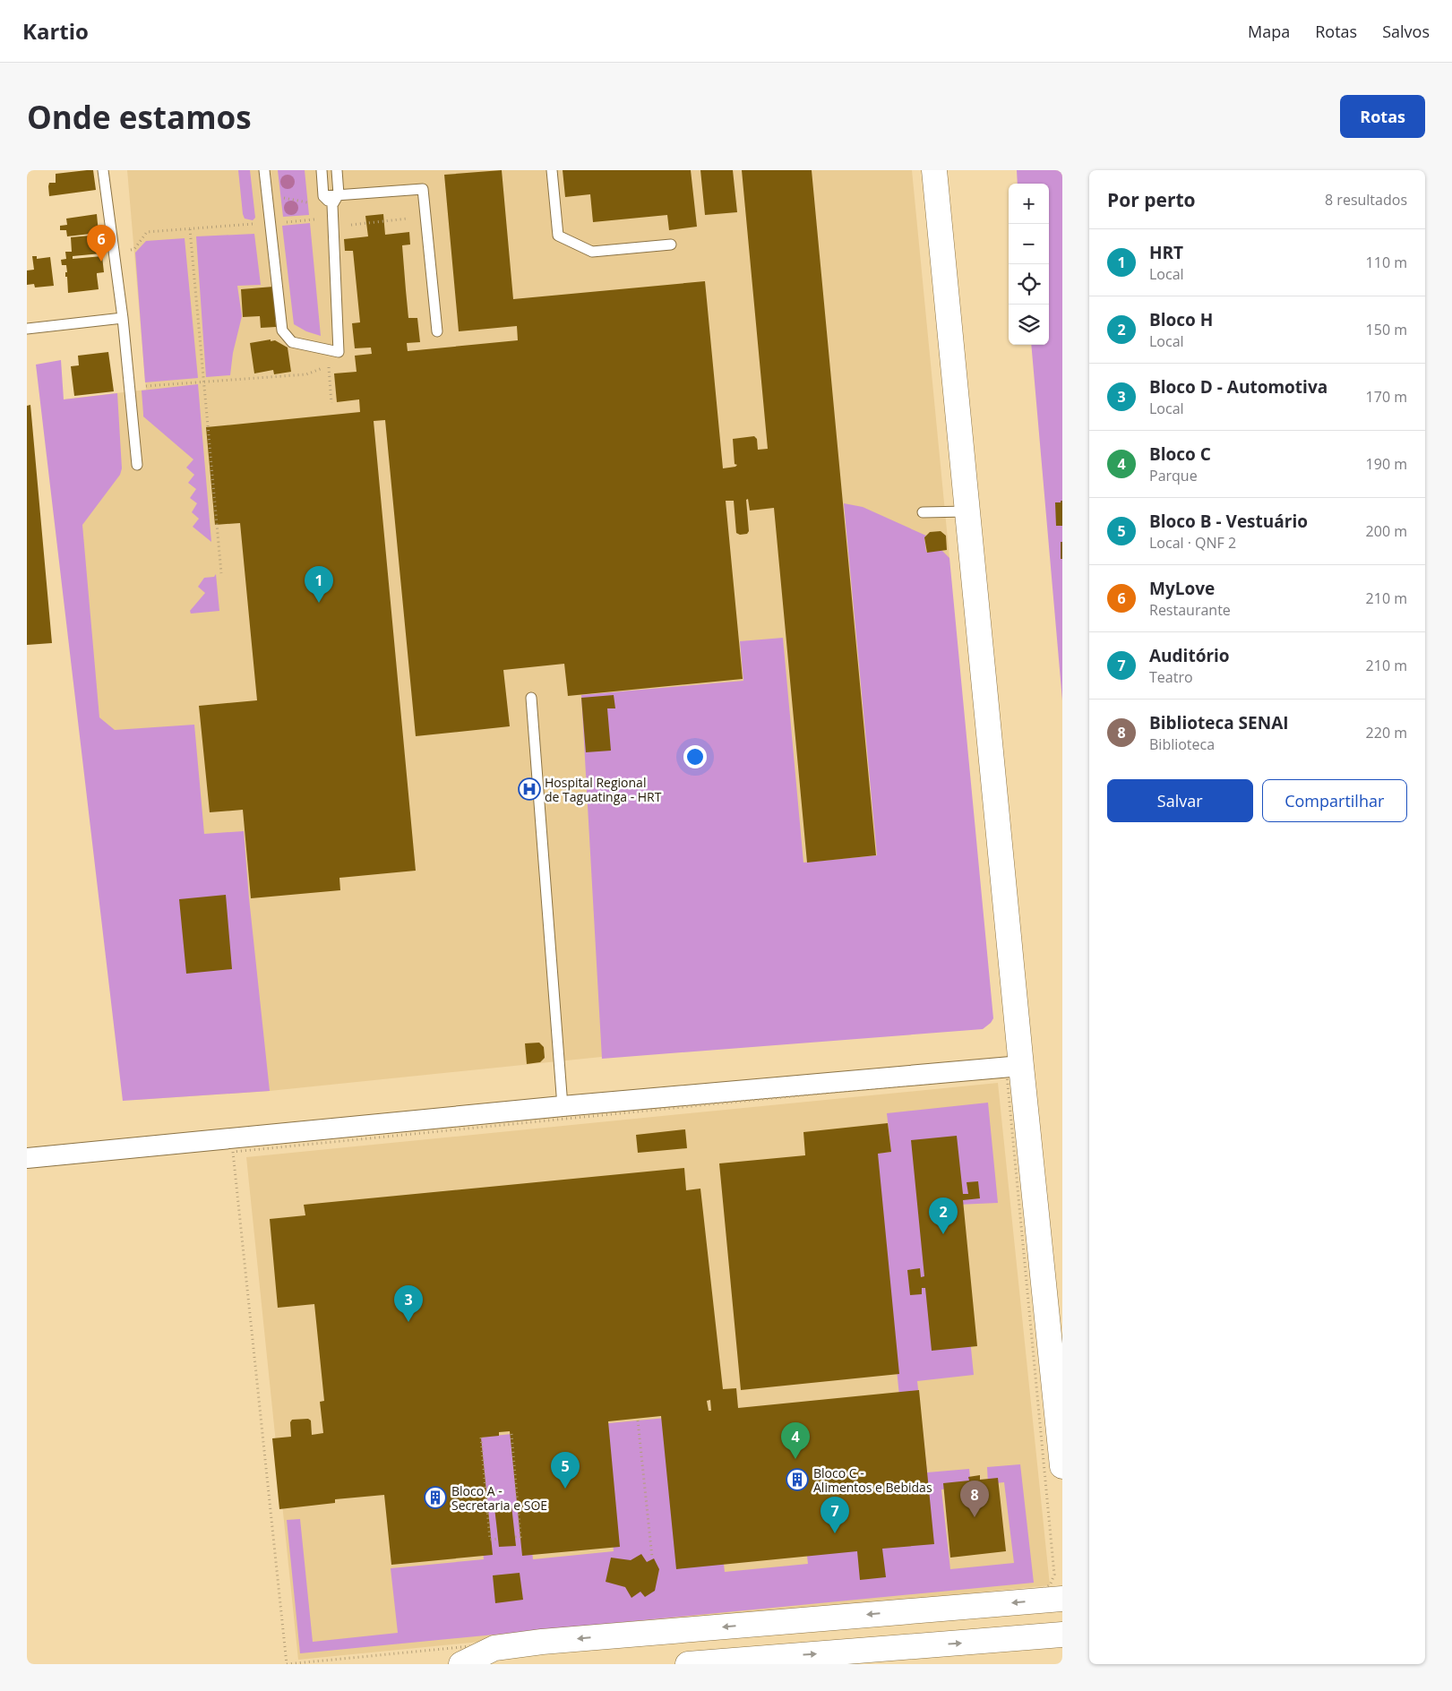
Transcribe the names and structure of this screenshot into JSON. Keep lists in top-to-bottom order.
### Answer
{
  "places": {
    "hospital": ["Hospital Regional de Taguatinga - HRT"],
    "building": ["Bloco C - Alimentos e Bebidas", "Bloco A - Secretaria e SOE"]
  },
  "page": {
    "header": "Kartio",
    "nav": ["Mapa", "Rotas", "Salvos"],
    "buttons": [
      "Rotas",
      ["Salvar", "Compartilhar"]
    ],
    "title": "Onde estamos",
    "heading": ["Por perto", "8 resultados"],
    "map_buttons": ["+", "−"],
    "pins": [
      "6",
      "1",
      "2",
      "3",
      "4",
      "5",
      "8",
      "7"
    ],
    "list": [
      {
        "mark": "1",
        "name": "HRT",
        "note": "Local",
        "value": "110 m"
      },
      {
        "mark": "2",
        "name": "Bloco H",
        "note": "Local",
        "value": "150 m"
      },
      {
        "mark": "3",
        "name": "Bloco D - Automotiva",
        "note": "Local",
        "value": "170 m"
      },
      {
        "mark": "4",
        "name": "Bloco C",
        "note": "Parque",
        "value": "190 m"
      },
      {
        "mark": "5",
        "name": "Bloco B - Vestuário",
        "note": "Local · QNF 2",
        "value": "200 m"
      },
      {
        "mark": "6",
        "name": "MyLove",
        "note": "Restaurante",
        "value": "210 m"
      },
      {
        "mark": "7",
        "name": "Auditório",
        "note": "Teatro",
        "value": "210 m"
      },
      {
        "mark": "8",
        "name": "Biblioteca SENAI",
        "note": "Biblioteca",
        "value": "220 m"
      }
    ]
  }
}
